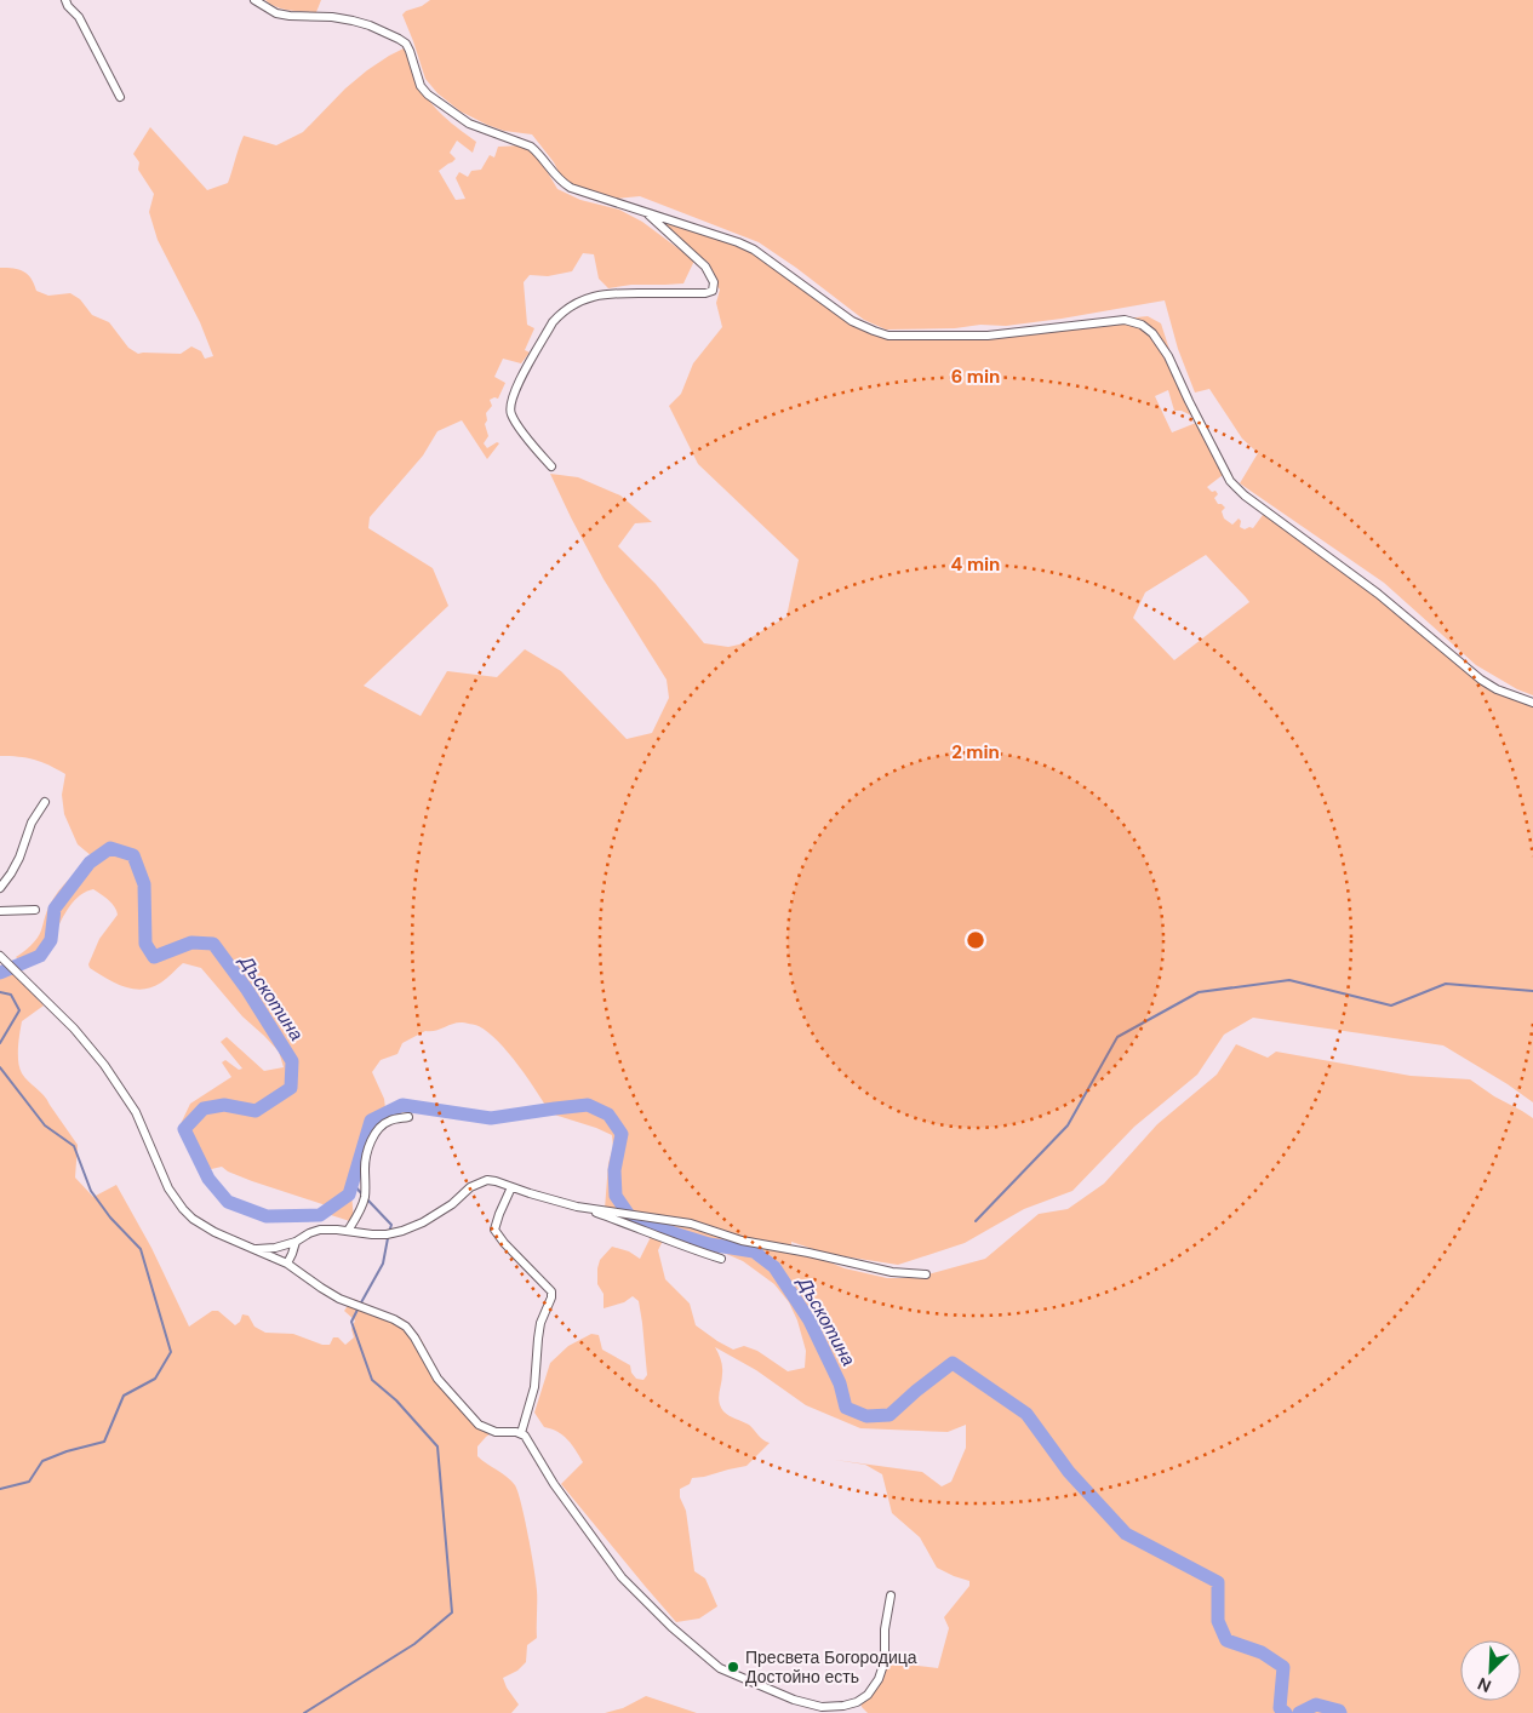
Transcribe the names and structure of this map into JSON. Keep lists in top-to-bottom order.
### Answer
{
  "water": ["Дъскотина"],
  "places": ["Пресвета Богородица Достойно есть"],
  "north": "bottom left",
  "rings": ["6 min", "4 min", "2 min"]
}
